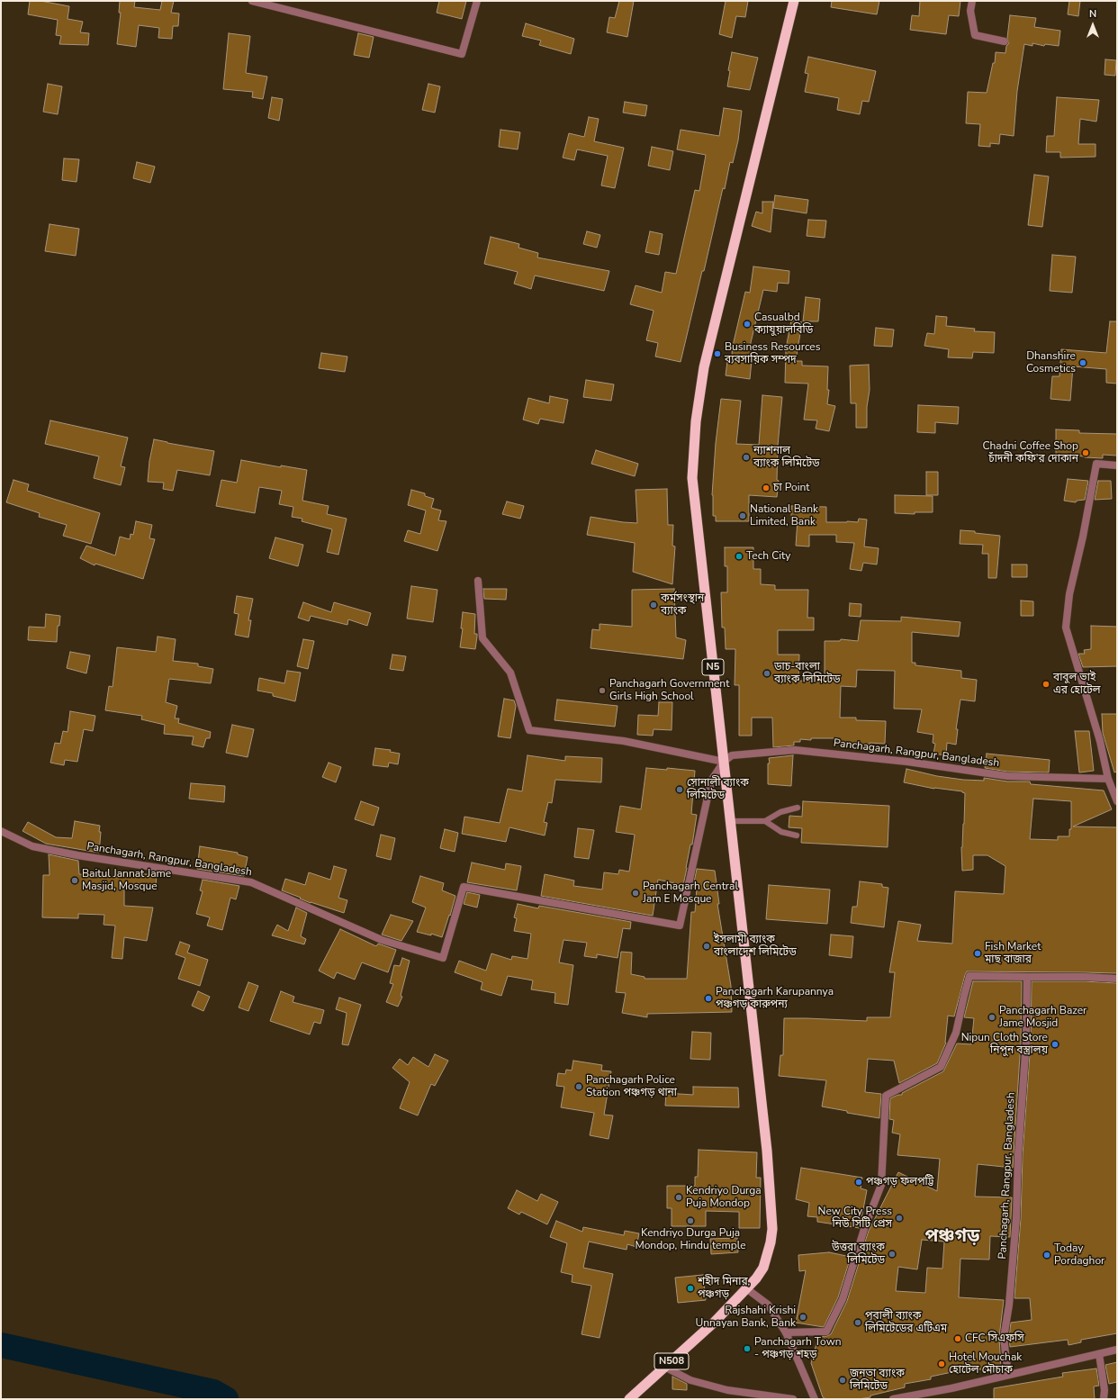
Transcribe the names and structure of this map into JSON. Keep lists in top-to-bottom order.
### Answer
{
  "streets": {
    "highway": ["N5", "N508"],
    "street": ["Panchagarh, Rangpur, Bangladesh"]
  },
  "crossings": [
    ["N5", "Panchagarh, Rangpur, Bangladesh"],
    ["N5", "N508"]
  ],
  "districts": ["পঞ্চগড়"],
  "places": [
    "Casualbd ক্যাযুয়ালবিডি",
    "Business Resources ব্যবসায়িক সম্পদ",
    "Dhanshire Cosmetics",
    "Chadni Coffee Shop চাঁদনী কফি'র দোকান",
    "ন্যাশনাল ব্যাংক লিমিটেড",
    "চা Point",
    "National Bank Limited, Bank",
    "Tech City",
    "কর্মসংস্থান ব্যাংক",
    "ডাচ-বাংলা ব্যাংক লিমিটেড",
    "বাবুল ভাই এর হোটেল",
    "Panchagarh Government Girls High School",
    "সোনালী ব্যাংক লিমিটেড",
    "Baitul Jannat Jame Masjid, Mosque",
    "Panchagarh Central Jam E Mosque",
    "ইসলামী ব্যাংক বাংলাদেশ লিমিটেড",
    "Fish Market মাছ বাজার",
    "Panchagarh Karupannya পঞ্চগড় কারুপন্য",
    "Panchagarh Bazer Jame Mosjid",
    "Nipun Cloth Store নিপুন বস্ত্রালয়",
    "Panchagarh Police Station পঞ্চগড় থানা",
    "পঞ্চগড় ফলপট্টি",
    "Kendriyo Durga Puja Mondop",
    "New City Press নিউ সিটি প্রেস",
    "Kendriyo Durga Puja Mondop, Hindu temple",
    "উত্তরা ব্যাংক লিমিটেড",
    "Today Pordaghor",
    "শহীদ মিনার, পঞ্চগড়",
    "Rajshahi Krishi Unnayan Bank, Bank",
    "পূবালী ব্যাংক লিমিটেডের এটিএম",
    "CFC সিএফসি",
    "Panchagarh Town - পঞ্চগড় শহড়",
    "Hotel Mouchak হোটেল মৌচাক",
    "জনতা ব্যাংক লিমিটেড"
  ],
  "north": "top"
}
